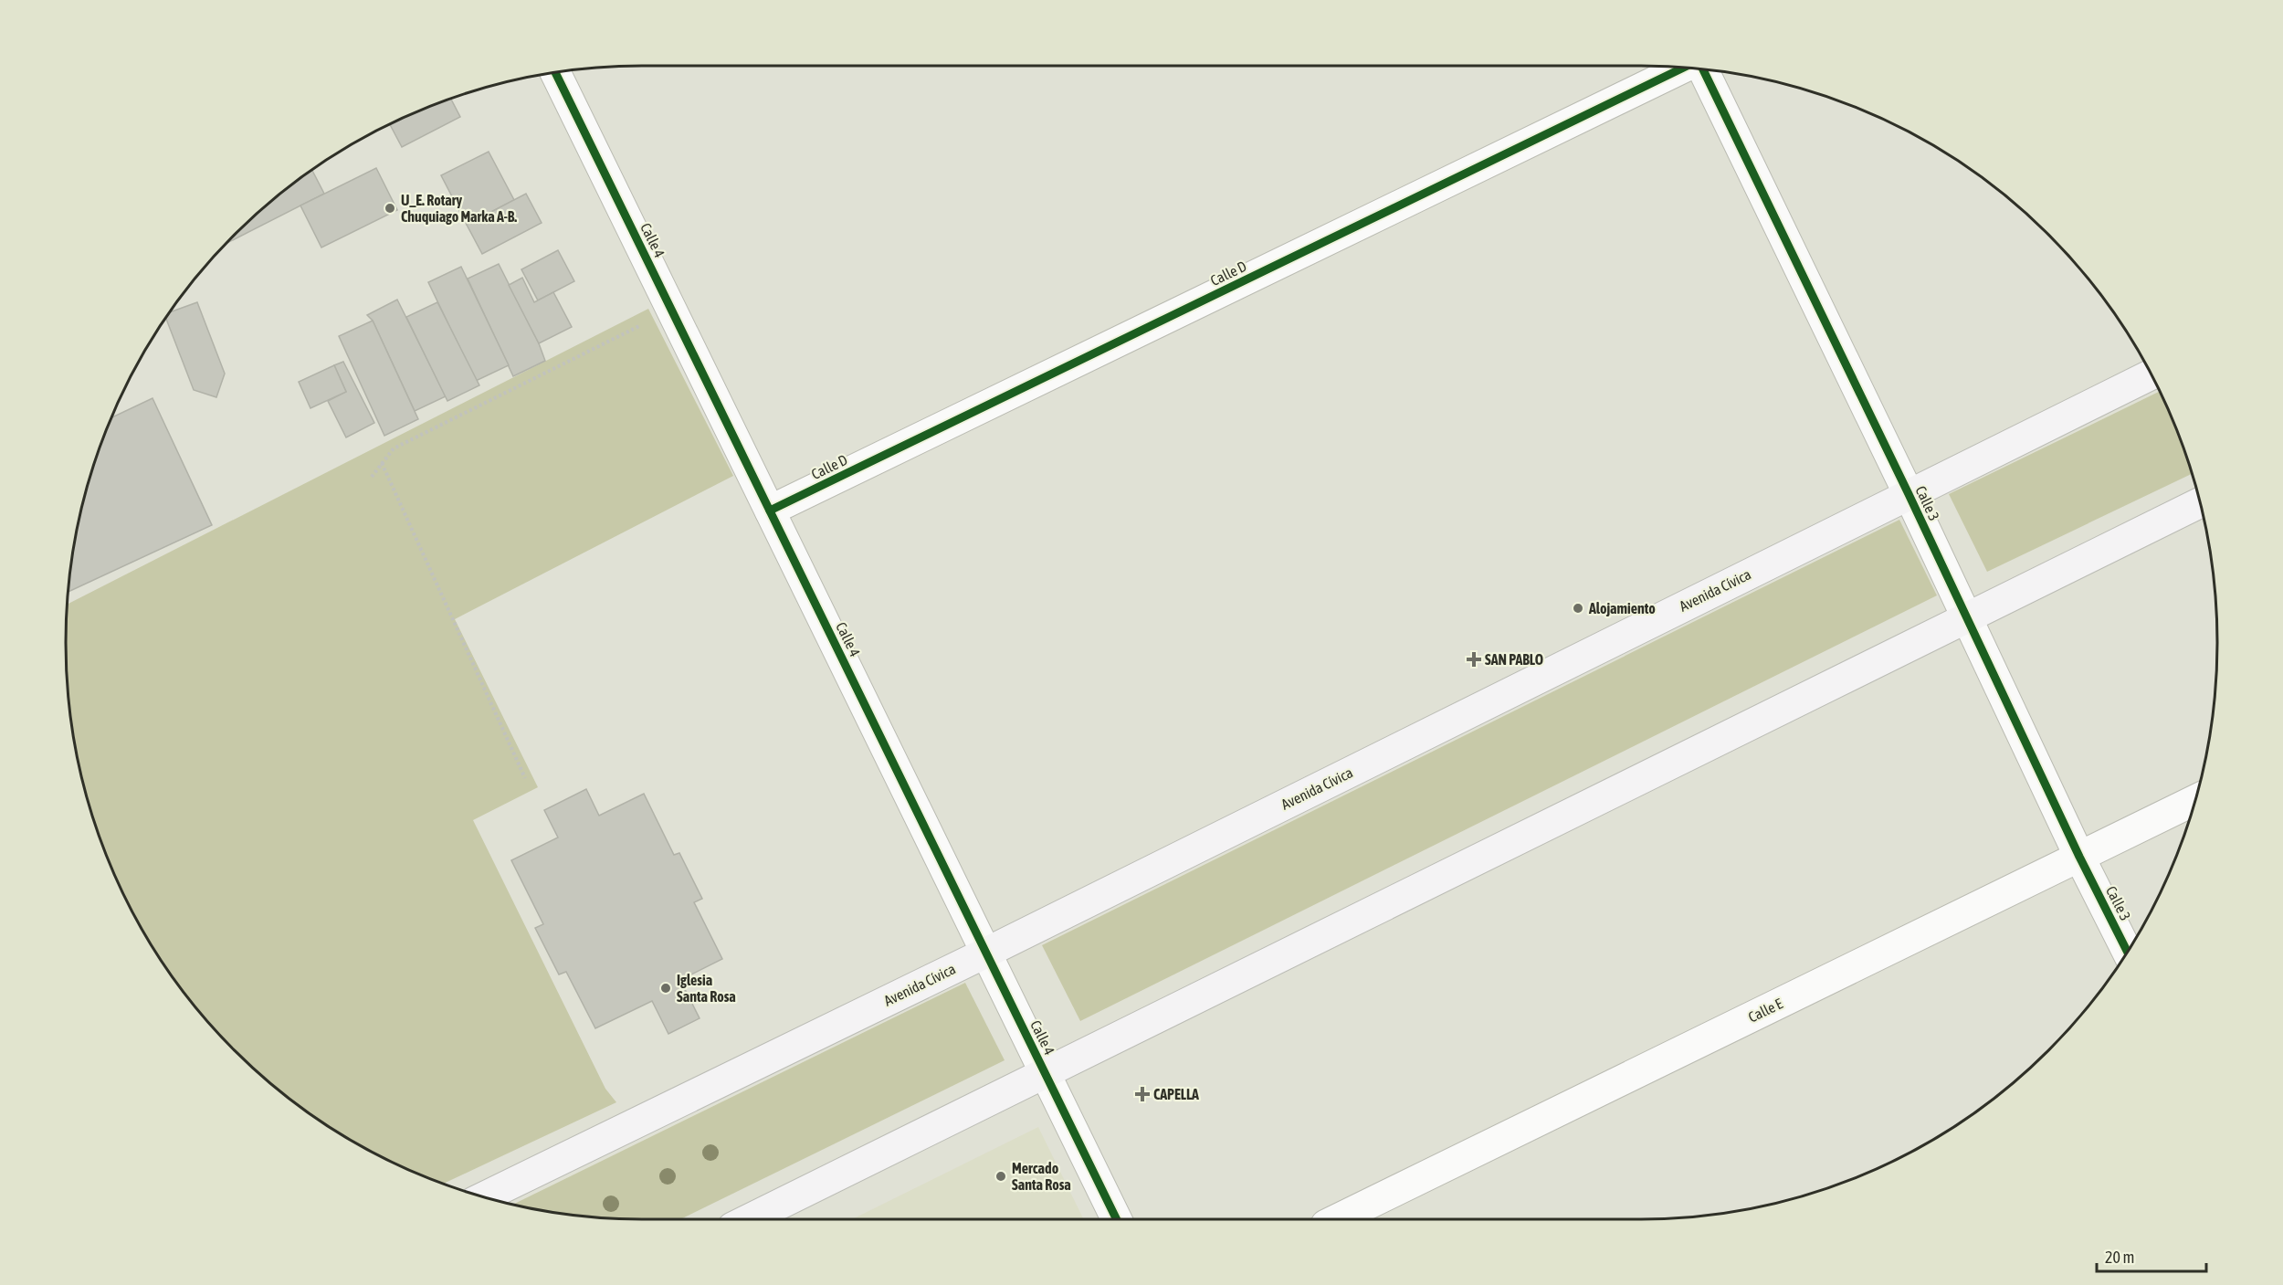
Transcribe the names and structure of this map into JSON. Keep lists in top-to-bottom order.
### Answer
{
  "streets": {
    "main road": ["Avenida Cívica"],
    "street": [
      "Calle 4",
      "Calle D",
      "Calle 3",
      "Calle E"
    ]
  },
  "crossings": [
    ["Calle 4", "Calle D"],
    ["Calle 4", "Avenida Cívica"],
    ["Calle 3", "Avenida Cívica"],
    ["Calle 3", "Calle E"]
  ],
  "places": {
    "other": [
      "U_E. Rotary Chuquiago Marka A-B.",
      "Alojamiento",
      "Iglesia Santa Rosa",
      "Mercado Santa Rosa"
    ],
    "health": ["SAN PABLO", "CAPELLA"]
  },
  "scale_bar": "20 m"
}
